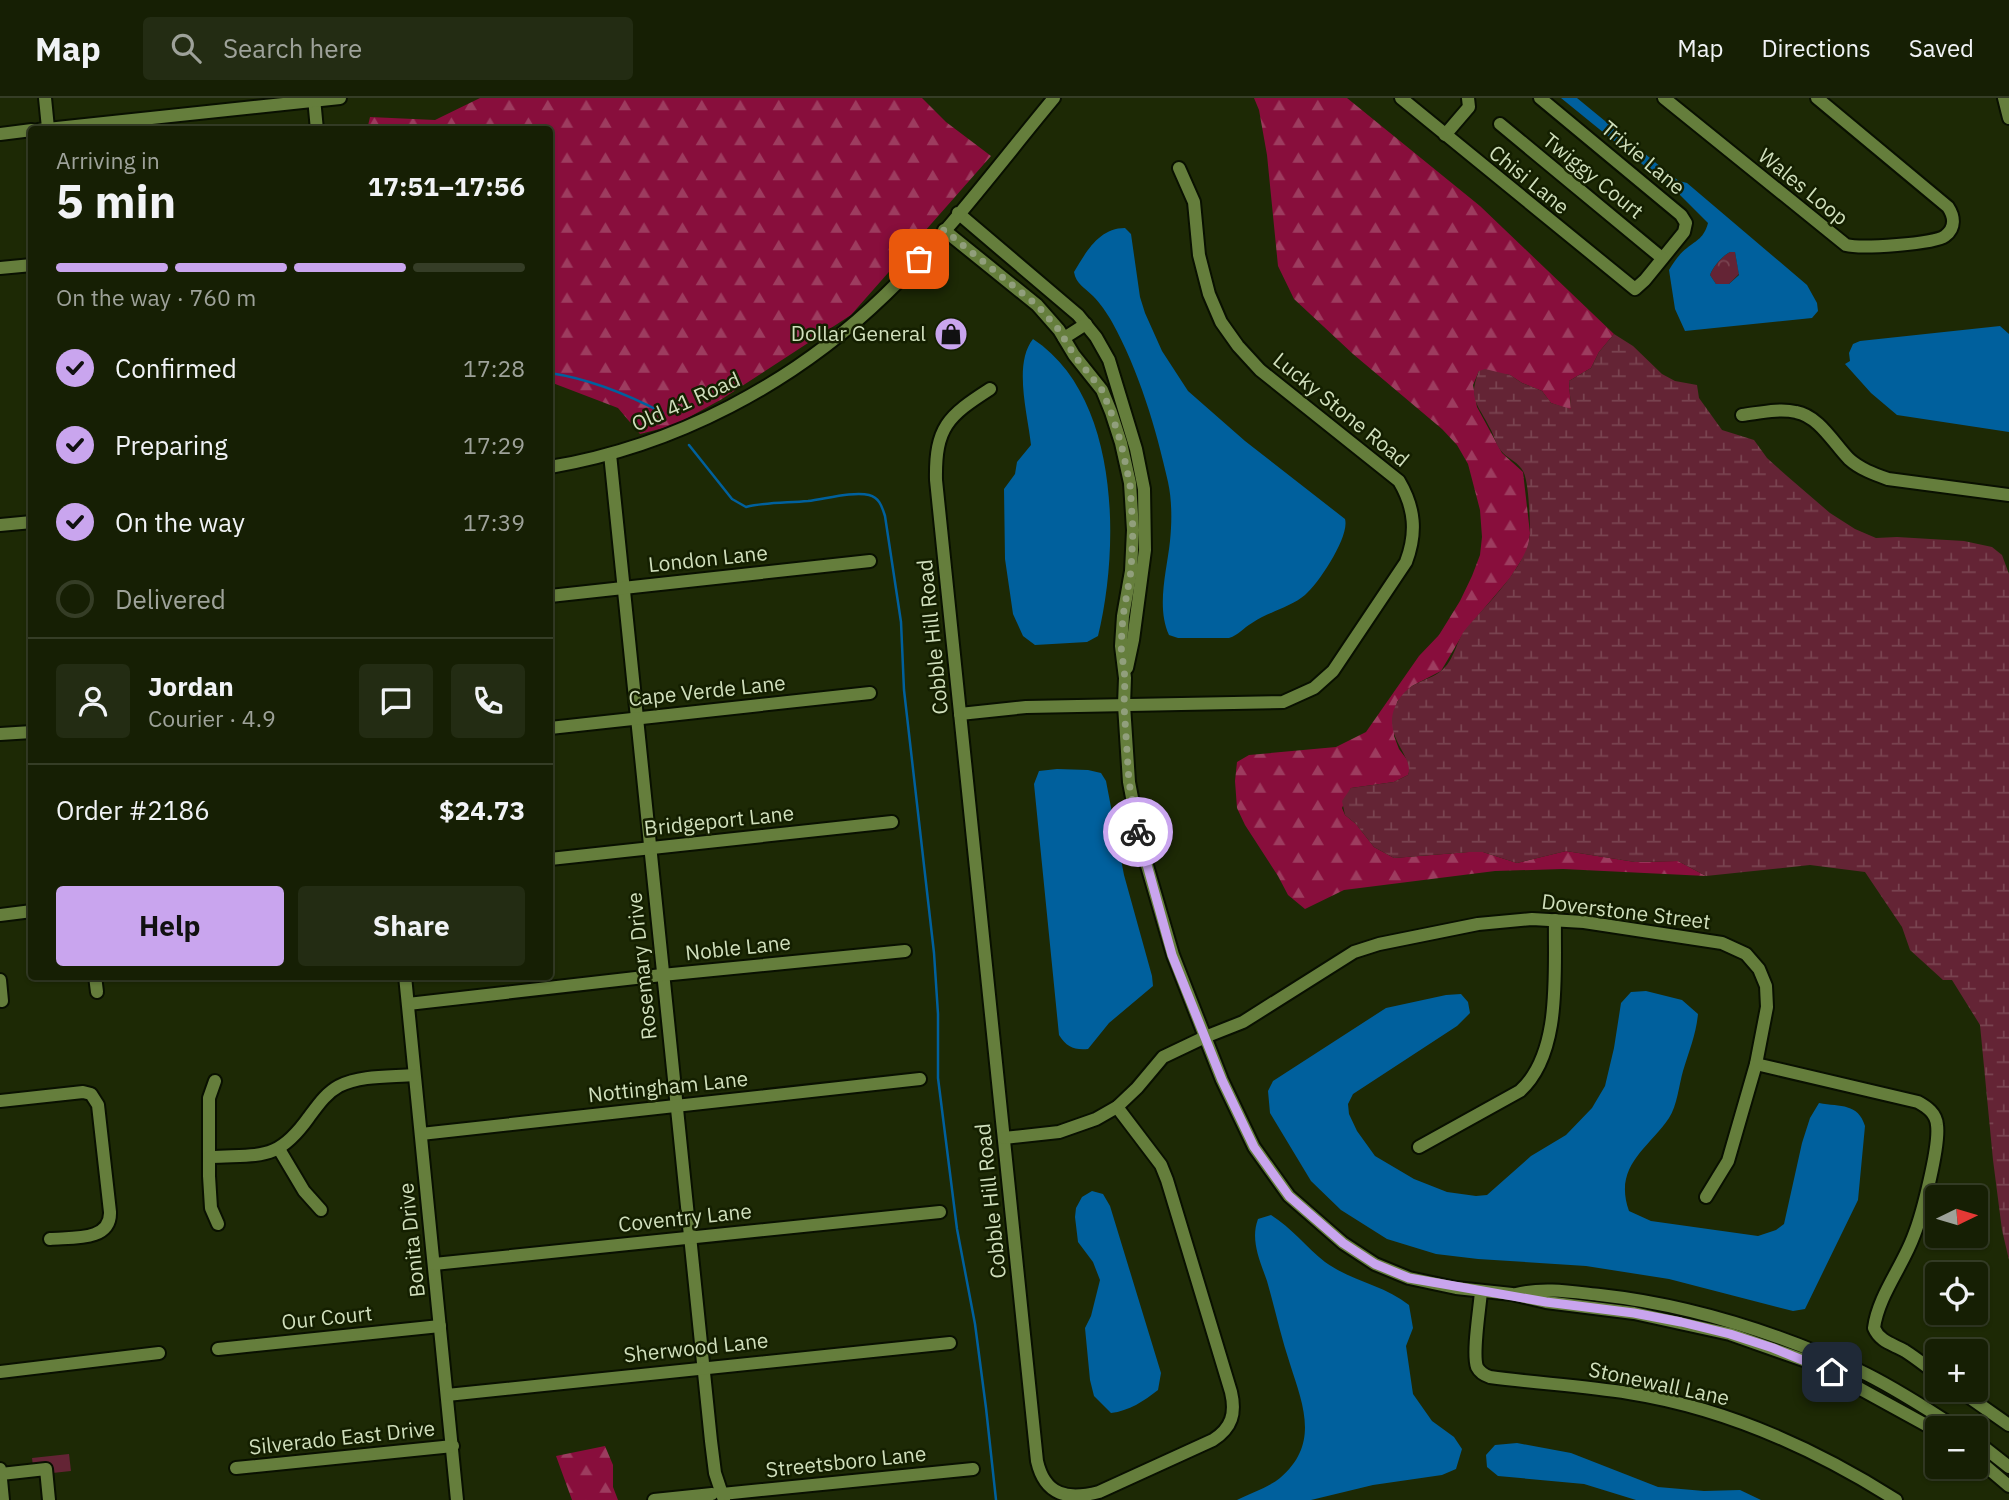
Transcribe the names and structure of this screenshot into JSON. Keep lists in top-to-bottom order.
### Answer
{
  "streets": {
    "street": [
      "Trixie Lane",
      "Twiggy Court",
      "Chisi Lane",
      "Wales Loop",
      "Old 41 Road",
      "Lucky Stone Road",
      "London Lane",
      "Cobble Hill Road",
      "Cape Verde Lane",
      "Bridgeport Lane",
      "Doverstone Street",
      "Noble Lane",
      "Rosemary Drive",
      "Nottingham Lane",
      "Coventry Lane",
      "Bonita Drive",
      "Our Court",
      "Sherwood Lane",
      "Stonewall Lane",
      "Silverado East Drive",
      "Streetsboro Lane"
    ]
  },
  "crossings": [
    ["Trixie Lane", "Twiggy Court"],
    ["Trixie Lane", "Chisi Lane"],
    ["Twiggy Court", "Chisi Lane"],
    ["Old 41 Road", "Rosemary Drive"],
    ["Lucky Stone Road", "Cobble Hill Road"],
    ["London Lane", "Rosemary Drive"],
    ["Cobble Hill Road", "Doverstone Street"],
    ["Cape Verde Lane", "Rosemary Drive"],
    ["Bridgeport Lane", "Rosemary Drive"],
    ["Noble Lane", "Rosemary Drive"],
    ["Noble Lane", "Bonita Drive"],
    ["Rosemary Drive", "Nottingham Lane"],
    ["Rosemary Drive", "Coventry Lane"],
    ["Rosemary Drive", "Sherwood Lane"],
    ["Rosemary Drive", "Streetsboro Lane"],
    ["Nottingham Lane", "Bonita Drive"],
    ["Coventry Lane", "Bonita Drive"],
    ["Bonita Drive", "Our Court"],
    ["Bonita Drive", "Sherwood Lane"],
    ["Bonita Drive", "Silverado East Drive"]
  ],
  "places": {
    "shop": ["Dollar General"]
  },
  "north": "right",
  "page": {
    "header": "Map",
    "search": "Search here",
    "nav": ["Map", "Directions", "Saved"],
    "heading": ["5 min", "Arriving in", "17:51–17:56"],
    "panel": [
      "Jordan",
      "Courier · 4.9",
      "Order #2186",
      "$24.73"
    ],
    "bar": "On the way · 760 m",
    "list": [
      ["Confirmed", "17:28"],
      ["Preparing", "17:29"],
      ["On the way", "17:39"],
      "Delivered"
    ],
    "buttons": ["Help", "Share"],
    "map_buttons": ["+", "−"]
  }
}
